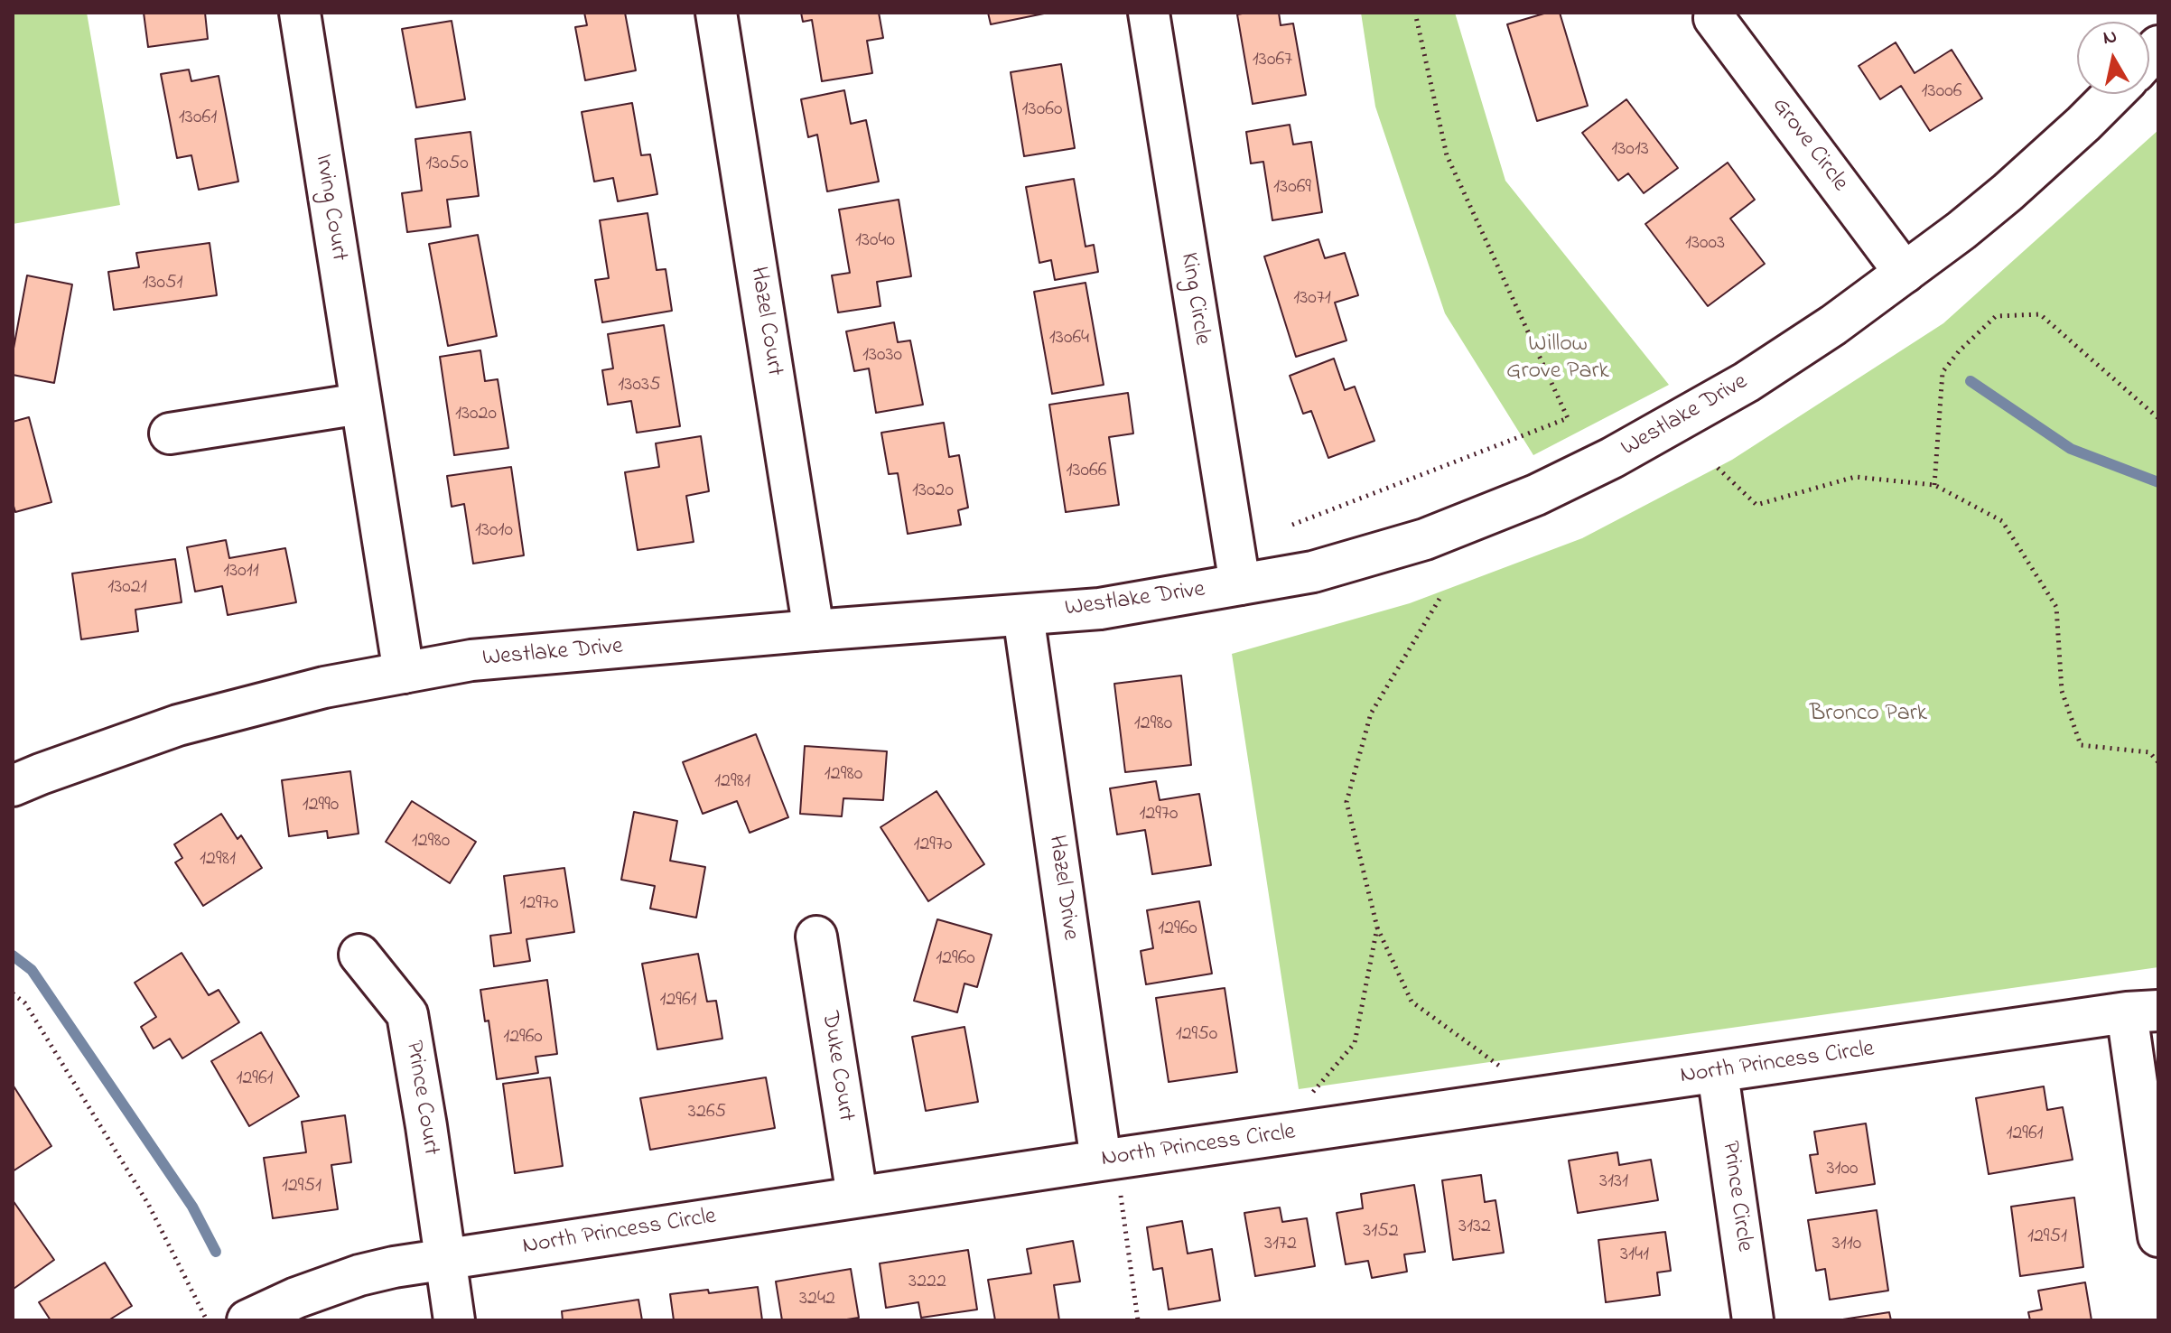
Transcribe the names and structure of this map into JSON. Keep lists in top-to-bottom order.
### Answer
{
  "streets": {
    "street": [
      "Grove Circle",
      "Irving Court",
      "King Circle",
      "Hazel Court",
      "Westlake Drive",
      "Hazel Drive",
      "North Princess Circle",
      "Duke Court",
      "Prince Court",
      "Prince Circle"
    ]
  },
  "crossings": [
    ["Grove Circle", "Westlake Drive"],
    ["Irving Court", "Westlake Drive"],
    ["King Circle", "Westlake Drive"],
    ["Hazel Court", "Westlake Drive"],
    ["Westlake Drive", "Hazel Drive"],
    ["Hazel Drive", "North Princess Circle"],
    ["North Princess Circle", "Duke Court"],
    ["North Princess Circle", "Prince Court"],
    ["North Princess Circle", "Prince Circle"]
  ],
  "parks": ["Willow Grove Park", "Bronco Park"],
  "house_numbers": [
    "13067",
    "13006",
    "13060",
    "13061",
    "13013",
    "13050",
    "13069",
    "13040",
    "13003",
    "13051",
    "13071",
    "13064",
    "13030",
    "13035",
    "13020",
    "13066",
    "13020",
    "13010",
    "13011",
    "13021",
    "12980",
    "12980",
    "12981",
    "12990",
    "12970",
    "12980",
    "12970",
    "12981",
    "12970",
    "12960",
    "12960",
    "12961",
    "12950",
    "12960",
    "12961",
    "3265",
    "12961",
    "3100",
    "3131",
    "12951",
    "3132",
    "3152",
    "12951",
    "3172",
    "3110",
    "3141",
    "3222",
    "3242"
  ],
  "north": "top"
}
